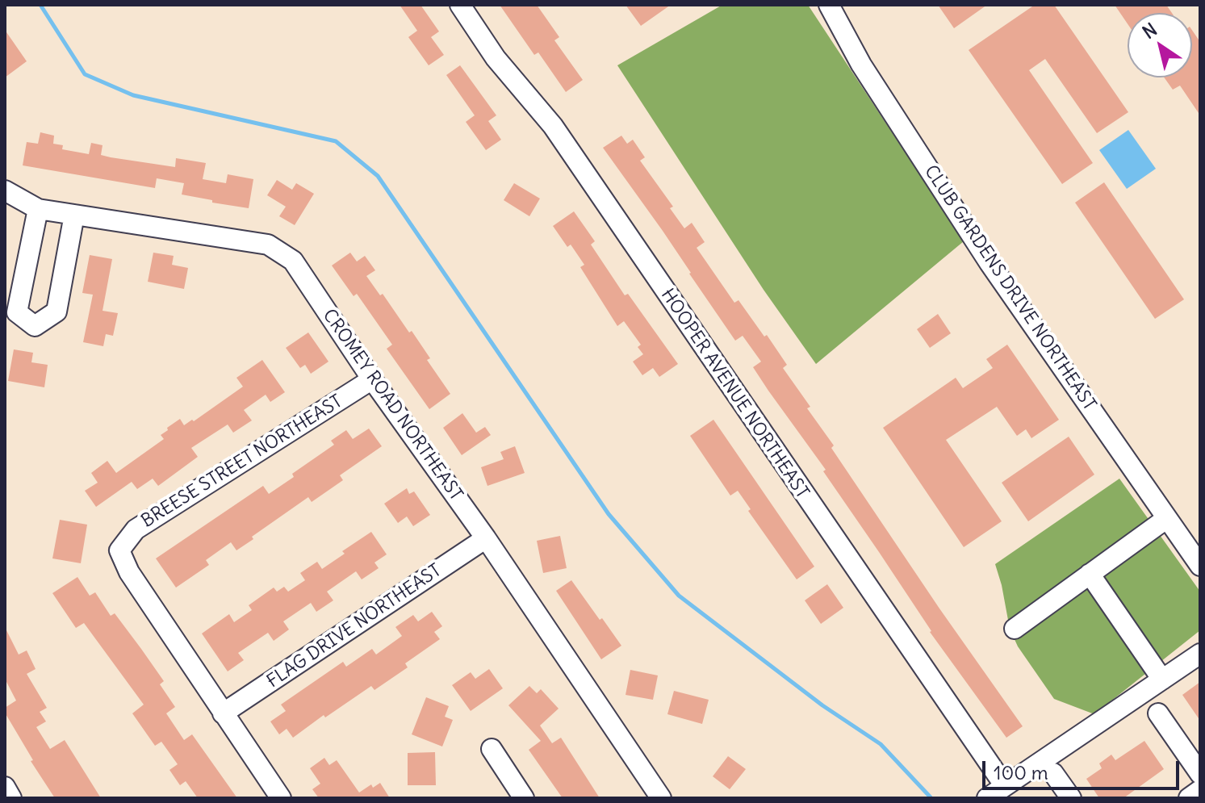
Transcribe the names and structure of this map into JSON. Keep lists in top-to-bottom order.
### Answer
{
  "streets": {
    "street": [
      "CLUB GARDENS DRIVE NORTHEAST",
      "HOOPER AVENUE NORTHEAST",
      "CROMEY ROAD NORTHEAST",
      "BREESE STREET NORTHEAST",
      "FLAG DRIVE NORTHEAST"
    ]
  },
  "crossings": [
    ["CROMEY ROAD NORTHEAST", "BREESE STREET NORTHEAST"],
    ["CROMEY ROAD NORTHEAST", "FLAG DRIVE NORTHEAST"],
    ["BREESE STREET NORTHEAST", "FLAG DRIVE NORTHEAST"]
  ],
  "scale_bar": "100 m",
  "north": "top left"
}
